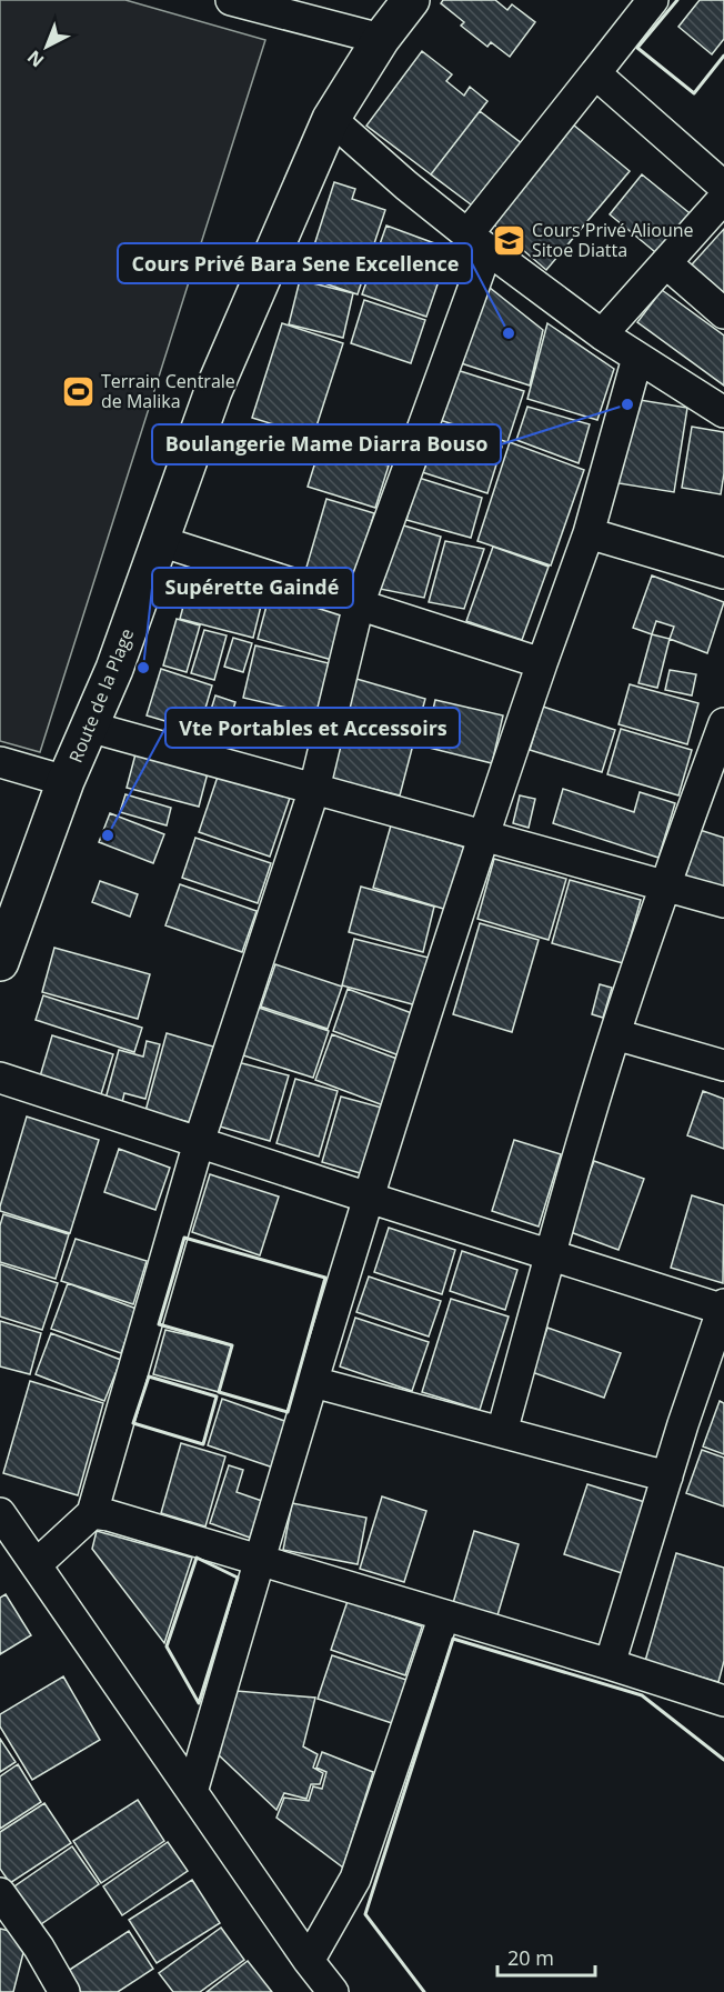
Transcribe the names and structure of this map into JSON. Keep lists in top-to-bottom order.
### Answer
{
  "streets": {
    "main road": ["Route de la Plage"]
  },
  "places": {
    "school or university": ["Cours Privé Alioune Sitoe Diatta"],
    "other": [
      "Cours Privé Bara Sene Excellence",
      "Boulangerie Mame Diarra Bouso",
      "Supérette Gaindé",
      "Vte Portables et Accessoirs"
    ],
    "sports": ["Terrain Centrale de Malika"]
  },
  "scale_bar": "20 m",
  "north": "bottom left"
}
